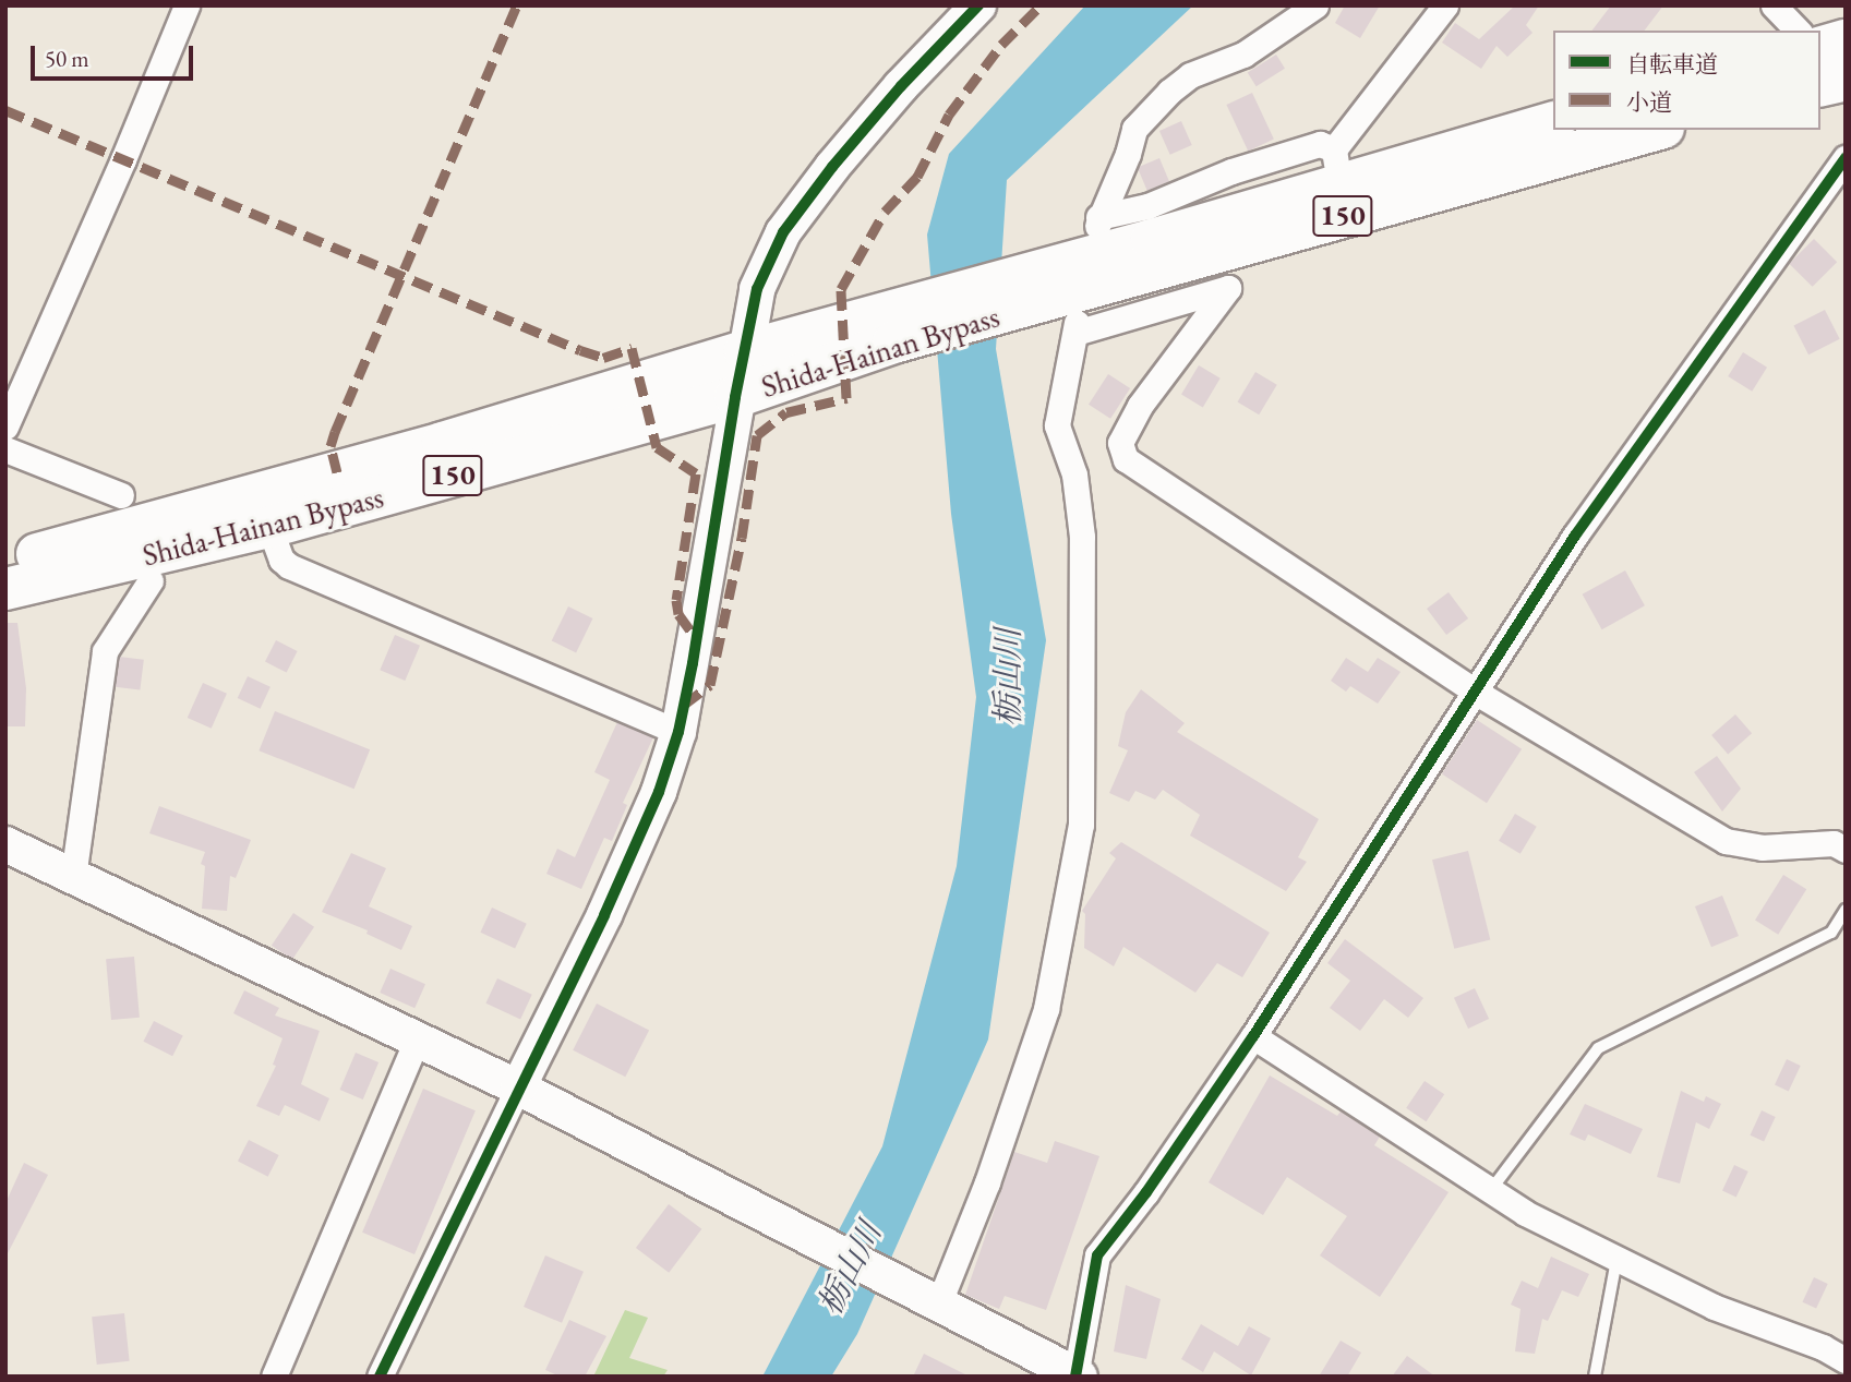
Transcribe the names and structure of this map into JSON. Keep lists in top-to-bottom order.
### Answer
{
  "streets": {
    "highway": ["150", "Shida-Hainan Bypass"]
  },
  "water": ["栃山川"],
  "legend": ["自転車道", "小道"],
  "scale_bar": "50 m"
}
